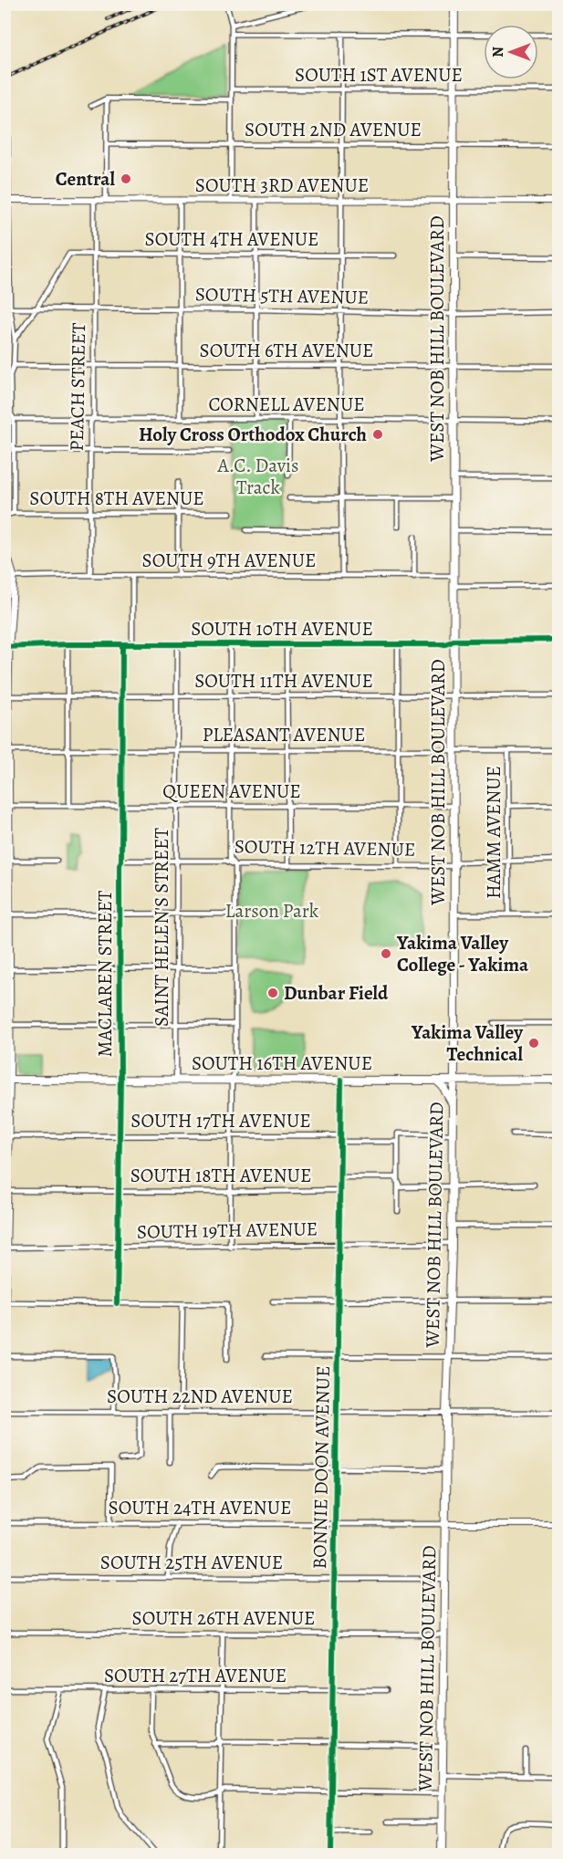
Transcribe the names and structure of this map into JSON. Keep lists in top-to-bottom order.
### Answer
{
  "streets": {
    "main road": ["WEST NOB HILL BOULEVARD", "SOUTH 16TH AVENUE"],
    "street": [
      "SOUTH 1ST AVENUE",
      "SOUTH 2ND AVENUE",
      "SOUTH 3RD AVENUE",
      "SOUTH 4TH AVENUE",
      "SOUTH 5TH AVENUE",
      "SOUTH 6TH AVENUE",
      "PEACH STREET",
      "CORNELL AVENUE",
      "SOUTH 8TH AVENUE",
      "SOUTH 9TH AVENUE",
      "SOUTH 10TH AVENUE",
      "SOUTH 11TH AVENUE",
      "PLEASANT AVENUE",
      "QUEEN AVENUE",
      "HAMM AVENUE",
      "SOUTH 12TH AVENUE",
      "SAINT HELEN'S STREET",
      "MACLAREN STREET",
      "SOUTH 17TH AVENUE",
      "SOUTH 18TH AVENUE",
      "SOUTH 19TH AVENUE",
      "SOUTH 22ND AVENUE",
      "BONNIE DOON AVENUE",
      "SOUTH 24TH AVENUE",
      "SOUTH 25TH AVENUE",
      "SOUTH 26TH AVENUE",
      "SOUTH 27TH AVENUE"
    ]
  },
  "crossings": [
    ["SOUTH 1ST AVENUE", "WEST NOB HILL BOULEVARD"],
    ["SOUTH 2ND AVENUE", "WEST NOB HILL BOULEVARD"],
    ["SOUTH 3RD AVENUE", "WEST NOB HILL BOULEVARD"],
    ["SOUTH 3RD AVENUE", "PEACH STREET"],
    ["SOUTH 4TH AVENUE", "SOUTH 5TH AVENUE"],
    ["SOUTH 4TH AVENUE", "PEACH STREET"],
    ["SOUTH 5TH AVENUE", "WEST NOB HILL BOULEVARD"],
    ["SOUTH 5TH AVENUE", "PEACH STREET"],
    ["WEST NOB HILL BOULEVARD", "SOUTH 6TH AVENUE"],
    ["WEST NOB HILL BOULEVARD", "CORNELL AVENUE"],
    ["WEST NOB HILL BOULEVARD", "SOUTH 9TH AVENUE"],
    ["WEST NOB HILL BOULEVARD", "SOUTH 10TH AVENUE"],
    ["WEST NOB HILL BOULEVARD", "SOUTH 11TH AVENUE"],
    ["WEST NOB HILL BOULEVARD", "PLEASANT AVENUE"],
    ["WEST NOB HILL BOULEVARD", "QUEEN AVENUE"],
    ["WEST NOB HILL BOULEVARD", "SOUTH 12TH AVENUE"],
    ["WEST NOB HILL BOULEVARD", "SOUTH 16TH AVENUE"],
    ["WEST NOB HILL BOULEVARD", "SOUTH 18TH AVENUE"],
    ["WEST NOB HILL BOULEVARD", "SOUTH 19TH AVENUE"],
    ["WEST NOB HILL BOULEVARD", "SOUTH 22ND AVENUE"],
    ["WEST NOB HILL BOULEVARD", "SOUTH 24TH AVENUE"],
    ["WEST NOB HILL BOULEVARD", "SOUTH 25TH AVENUE"],
    ["WEST NOB HILL BOULEVARD", "SOUTH 26TH AVENUE"],
    ["SOUTH 6TH AVENUE", "PEACH STREET"],
    ["PEACH STREET", "CORNELL AVENUE"],
    ["PEACH STREET", "SOUTH 8TH AVENUE"],
    ["PEACH STREET", "SOUTH 9TH AVENUE"],
    ["SOUTH 10TH AVENUE", "SAINT HELEN'S STREET"],
    ["SOUTH 10TH AVENUE", "MACLAREN STREET"],
    ["SOUTH 11TH AVENUE", "SAINT HELEN'S STREET"],
    ["SOUTH 11TH AVENUE", "MACLAREN STREET"],
    ["PLEASANT AVENUE", "HAMM AVENUE"],
    ["PLEASANT AVENUE", "SAINT HELEN'S STREET"],
    ["PLEASANT AVENUE", "MACLAREN STREET"],
    ["QUEEN AVENUE", "SAINT HELEN'S STREET"],
    ["QUEEN AVENUE", "MACLAREN STREET"],
    ["HAMM AVENUE", "SOUTH 12TH AVENUE"],
    ["SOUTH 12TH AVENUE", "SAINT HELEN'S STREET"],
    ["SOUTH 12TH AVENUE", "MACLAREN STREET"],
    ["SAINT HELEN'S STREET", "SOUTH 16TH AVENUE"],
    ["MACLAREN STREET", "SOUTH 16TH AVENUE"],
    ["MACLAREN STREET", "SOUTH 17TH AVENUE"],
    ["MACLAREN STREET", "SOUTH 18TH AVENUE"],
    ["MACLAREN STREET", "SOUTH 19TH AVENUE"],
    ["SOUTH 16TH AVENUE", "BONNIE DOON AVENUE"],
    ["SOUTH 17TH AVENUE", "BONNIE DOON AVENUE"],
    ["SOUTH 18TH AVENUE", "BONNIE DOON AVENUE"],
    ["SOUTH 19TH AVENUE", "BONNIE DOON AVENUE"],
    ["SOUTH 22ND AVENUE", "BONNIE DOON AVENUE"],
    ["BONNIE DOON AVENUE", "SOUTH 24TH AVENUE"],
    ["BONNIE DOON AVENUE", "SOUTH 25TH AVENUE"],
    ["BONNIE DOON AVENUE", "SOUTH 26TH AVENUE"],
    ["BONNIE DOON AVENUE", "SOUTH 27TH AVENUE"]
  ],
  "parks": ["A.C. Davis Track", "Larson Park"],
  "places": [
    "Central",
    "Holy Cross Orthodox Church",
    "Yakima Valley College - Yakima",
    "Dunbar Field",
    "Yakima Valley Technical"
  ],
  "north": "left"
}
